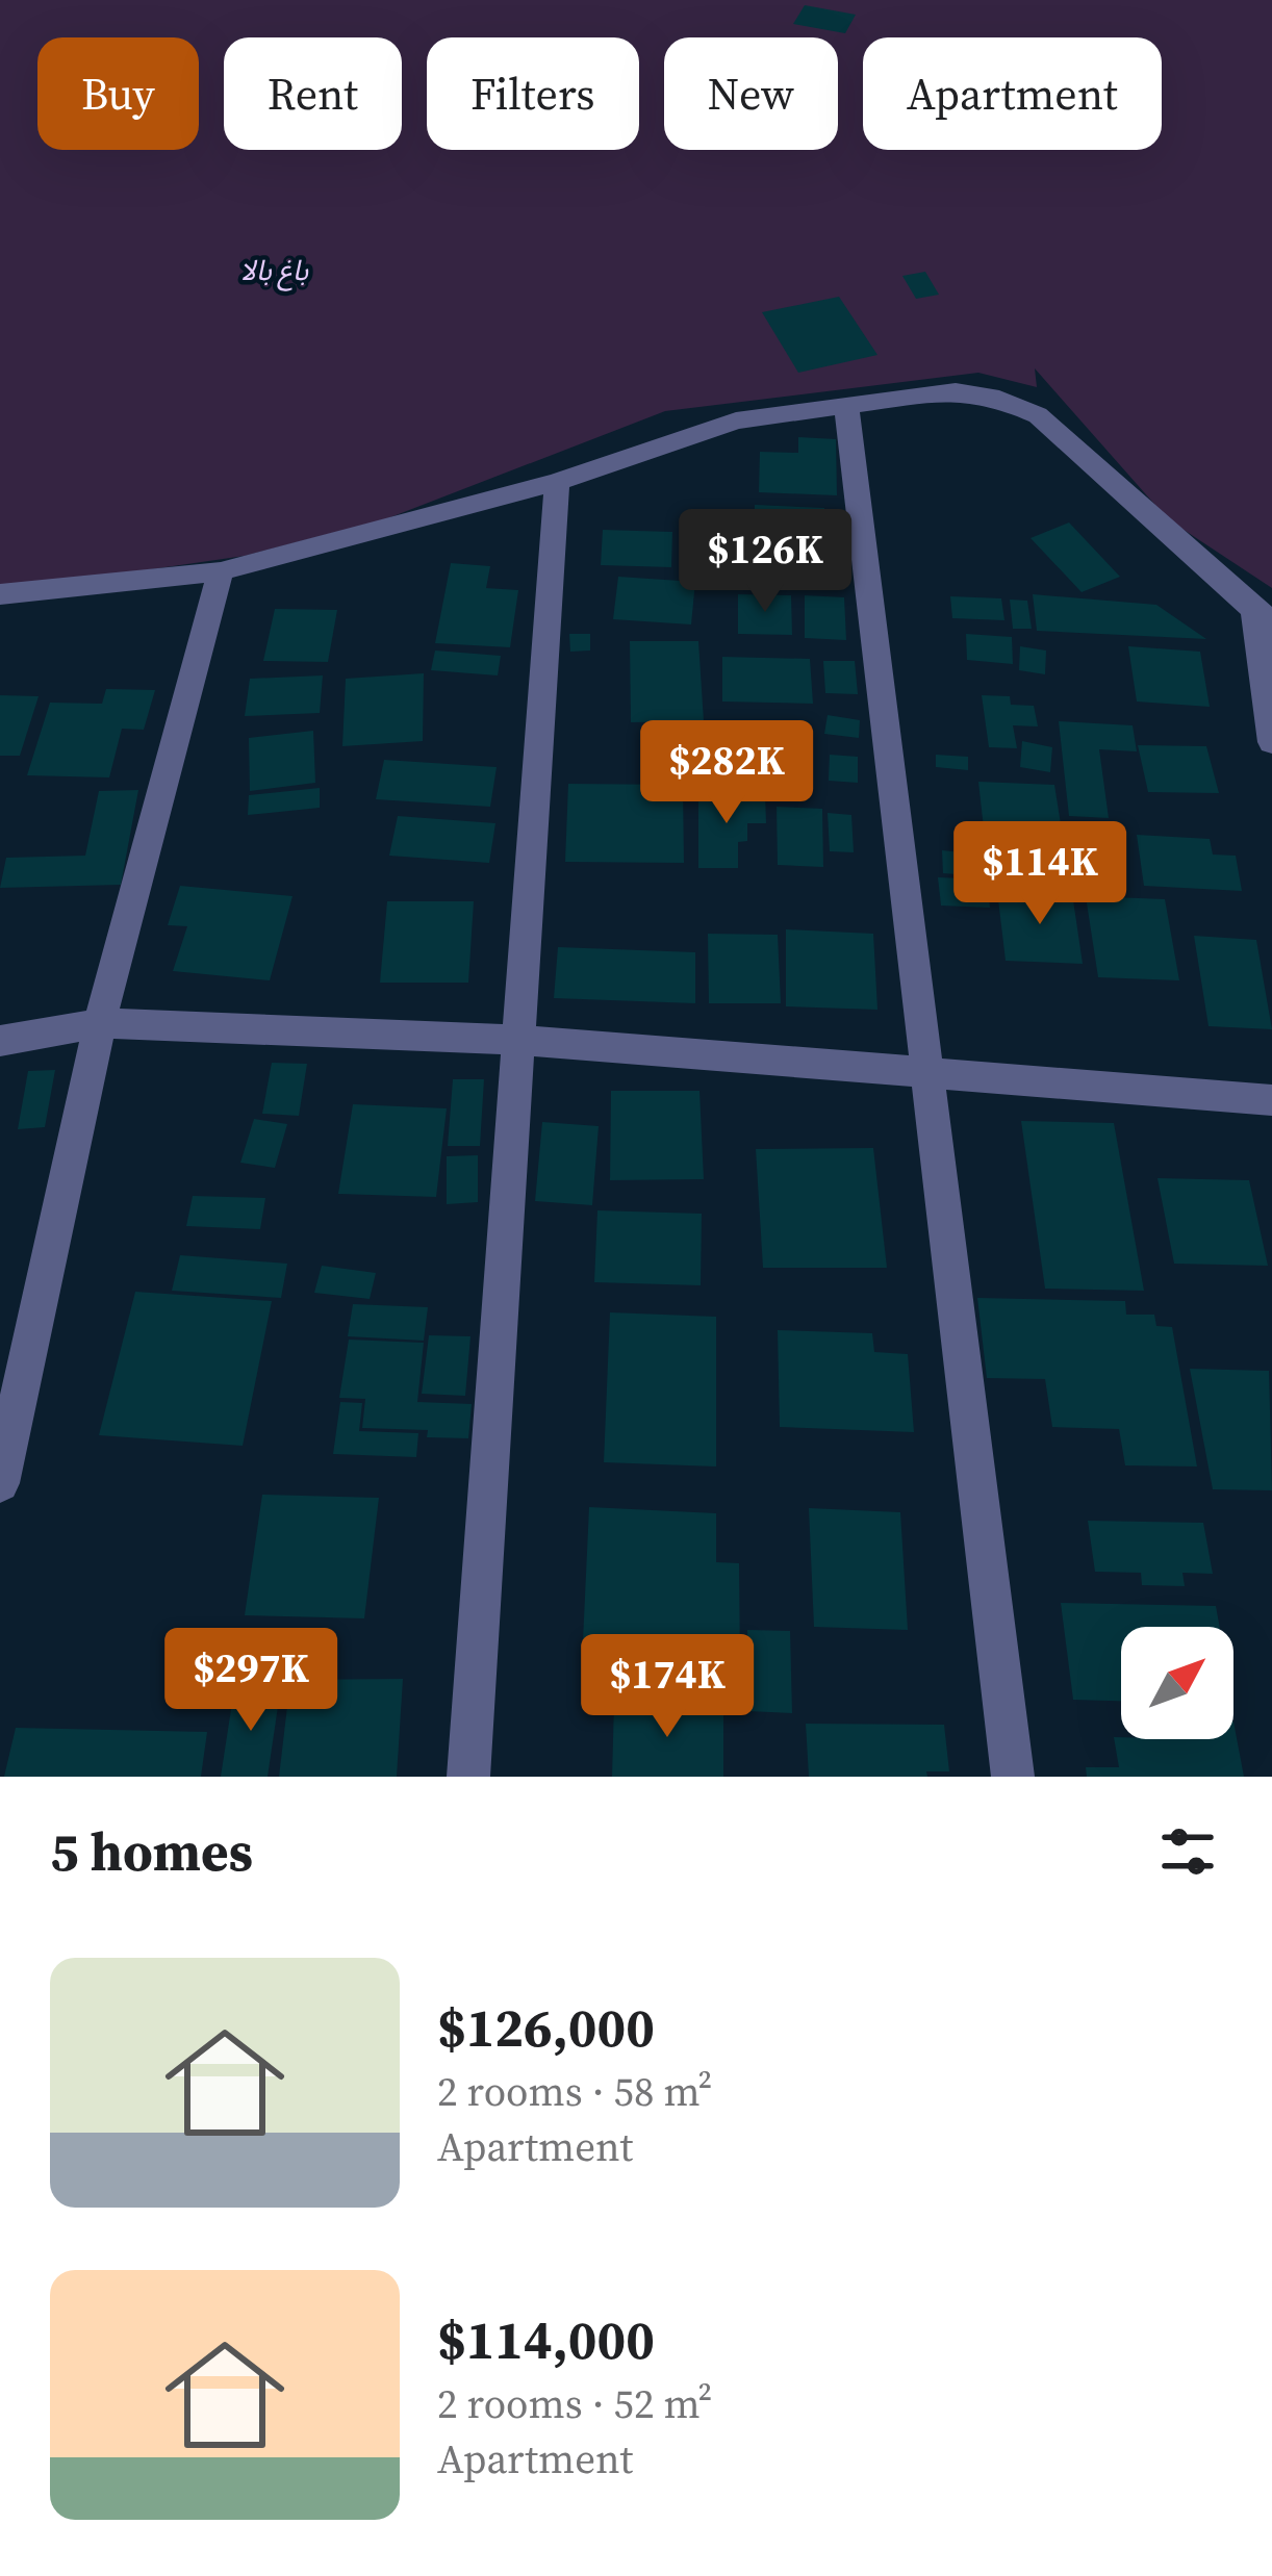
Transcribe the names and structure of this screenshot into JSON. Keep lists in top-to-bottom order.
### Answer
{
  "parks": ["باغ بالا"],
  "north": "top right",
  "page": {
    "chip": [
      "Buy",
      "Rent",
      "Filters",
      "New",
      "Apartment"
    ],
    "price": [
      "$126K",
      "$282K",
      "$114K",
      "$297K",
      "$174K"
    ],
    "heading": "5 homes",
    "list": [
      {
        "name": "$126,000",
        "note": "2 rooms · 58 m² · Apartment"
      },
      {
        "name": "$114,000",
        "note": "2 rooms · 52 m² · Apartment"
      }
    ]
  }
}
